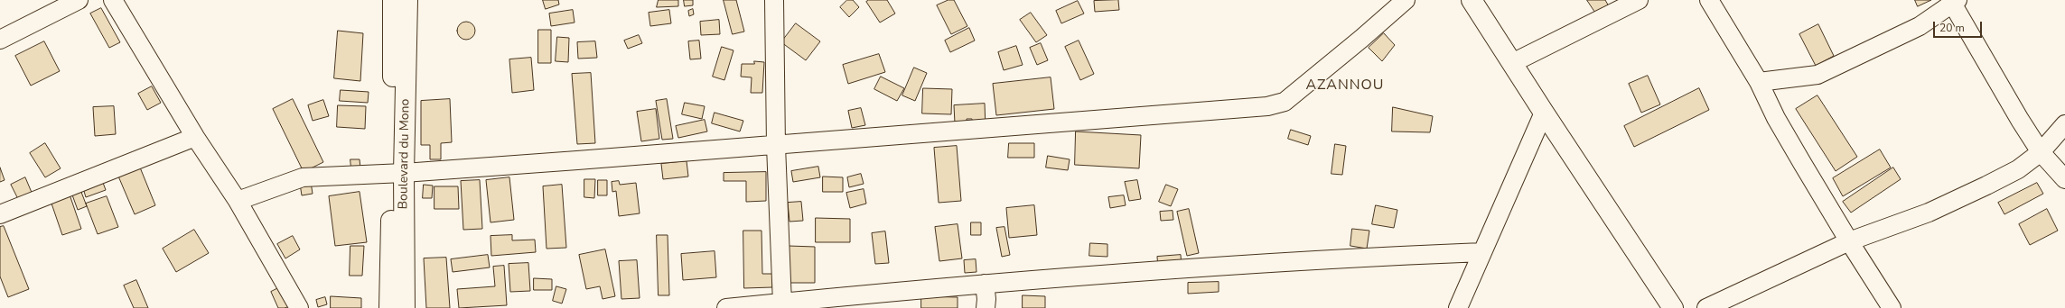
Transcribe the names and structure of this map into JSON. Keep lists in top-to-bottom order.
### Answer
{
  "streets": {
    "main road": ["Boulevard du Mono"]
  },
  "districts": ["AZANNOU"],
  "scale_bar": "20 m"
}
